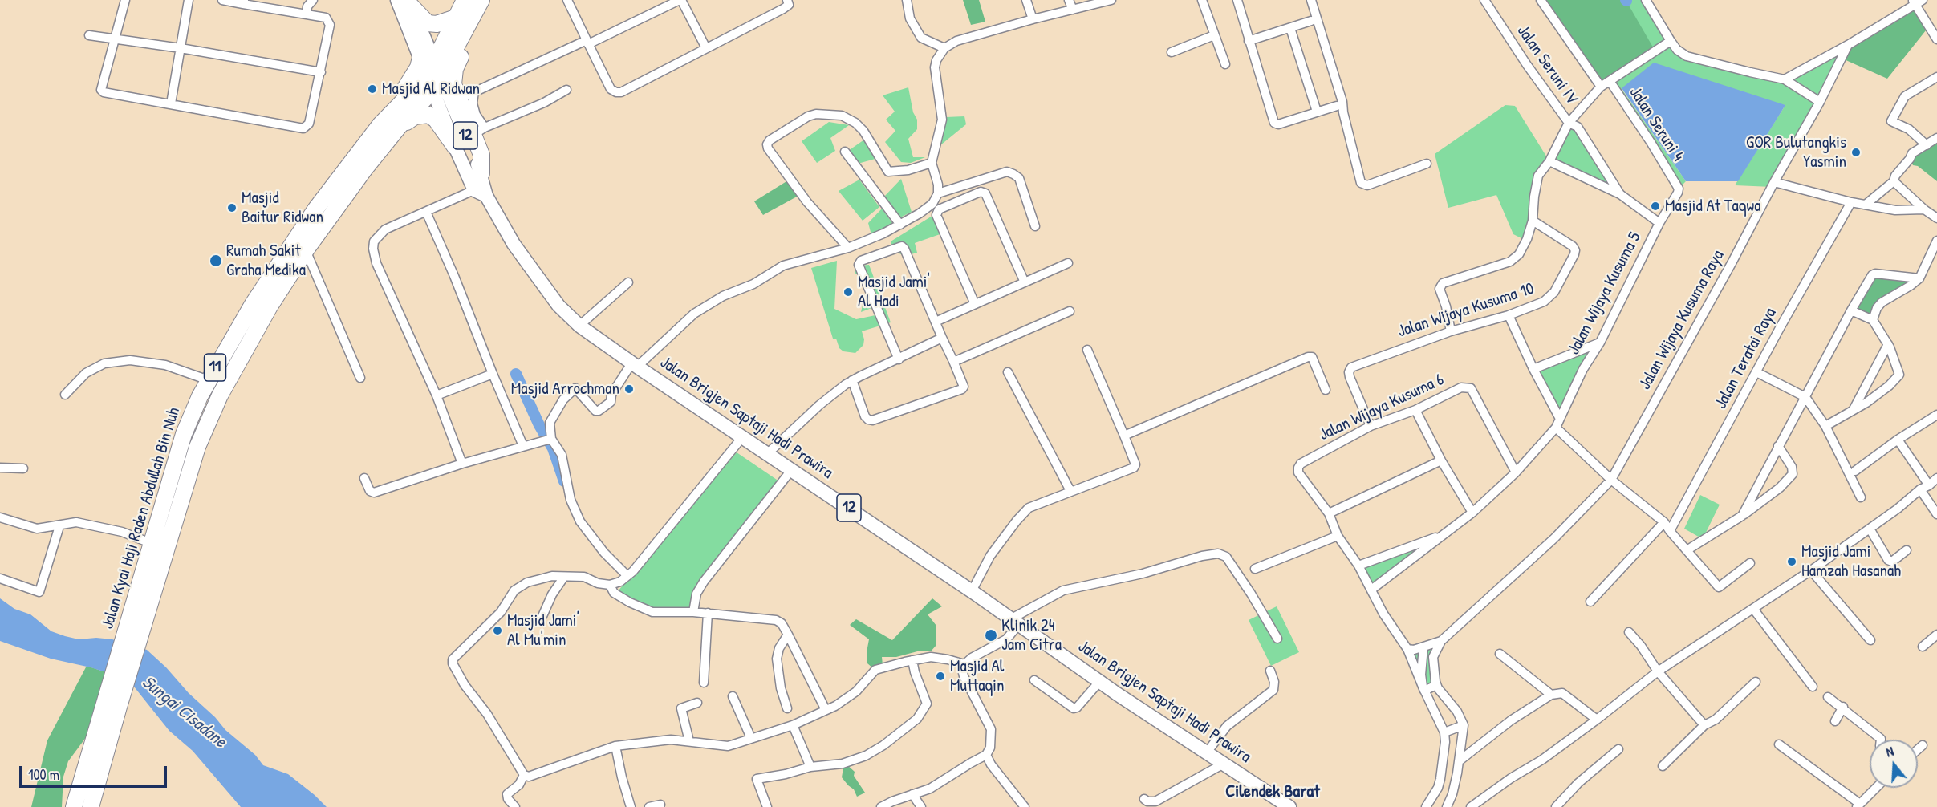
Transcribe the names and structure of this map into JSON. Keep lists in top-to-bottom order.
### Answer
{
  "streets": {
    "highway": ["12", "11", "Jalan Kyai Haji Raden Abdullah Bin Nuh"],
    "main road": ["Jalan Brigjen Saptaji Hadi Prawira"],
    "street": [
      "Jalan Seruni IV",
      "Jalan Seruni 4",
      "Jalan Wijaya Kusuma 5",
      "Jalan Wijaya Kusuma 10",
      "Jalan Wijaya Kusuma Raya",
      "Jalan Teratai Raya",
      "Jalan Wijaya Kusuma 6"
    ]
  },
  "crossings": [
    ["Jalan Seruni 4", "Jalan Wijaya Kusuma 5"],
    ["12", "Jalan Brigjen Saptaji Hadi Prawira"],
    ["12", "Jalan Kyai Haji Raden Abdullah Bin Nuh"],
    ["Jalan Wijaya Kusuma 5", "Jalan Wijaya Kusuma 6"],
    ["Jalan Wijaya Kusuma 10", "Jalan Wijaya Kusuma 6"],
    ["Jalan Wijaya Kusuma Raya", "Jalan Wijaya Kusuma 6"]
  ],
  "districts": ["Cilendek Barat"],
  "water": ["Sungai Cisadane"],
  "places": [
    "Masjid Al Ridwan",
    "GOR Bulutangkis Yasmin",
    "Masjid At Taqwa",
    "Masjid Baitur Ridwan",
    "Rumah Sakit Graha Medika",
    "Masjid Jami' Al Hadi",
    "Masjid Arrochman",
    "Masjid Jami Hamzah Hasanah",
    "Masjid Jami' Al Mu'min",
    "Klinik 24 Jam Citra",
    "Masjid Al Muttaqin"
  ],
  "scale_bar": "100 m",
  "north": "top"
}
